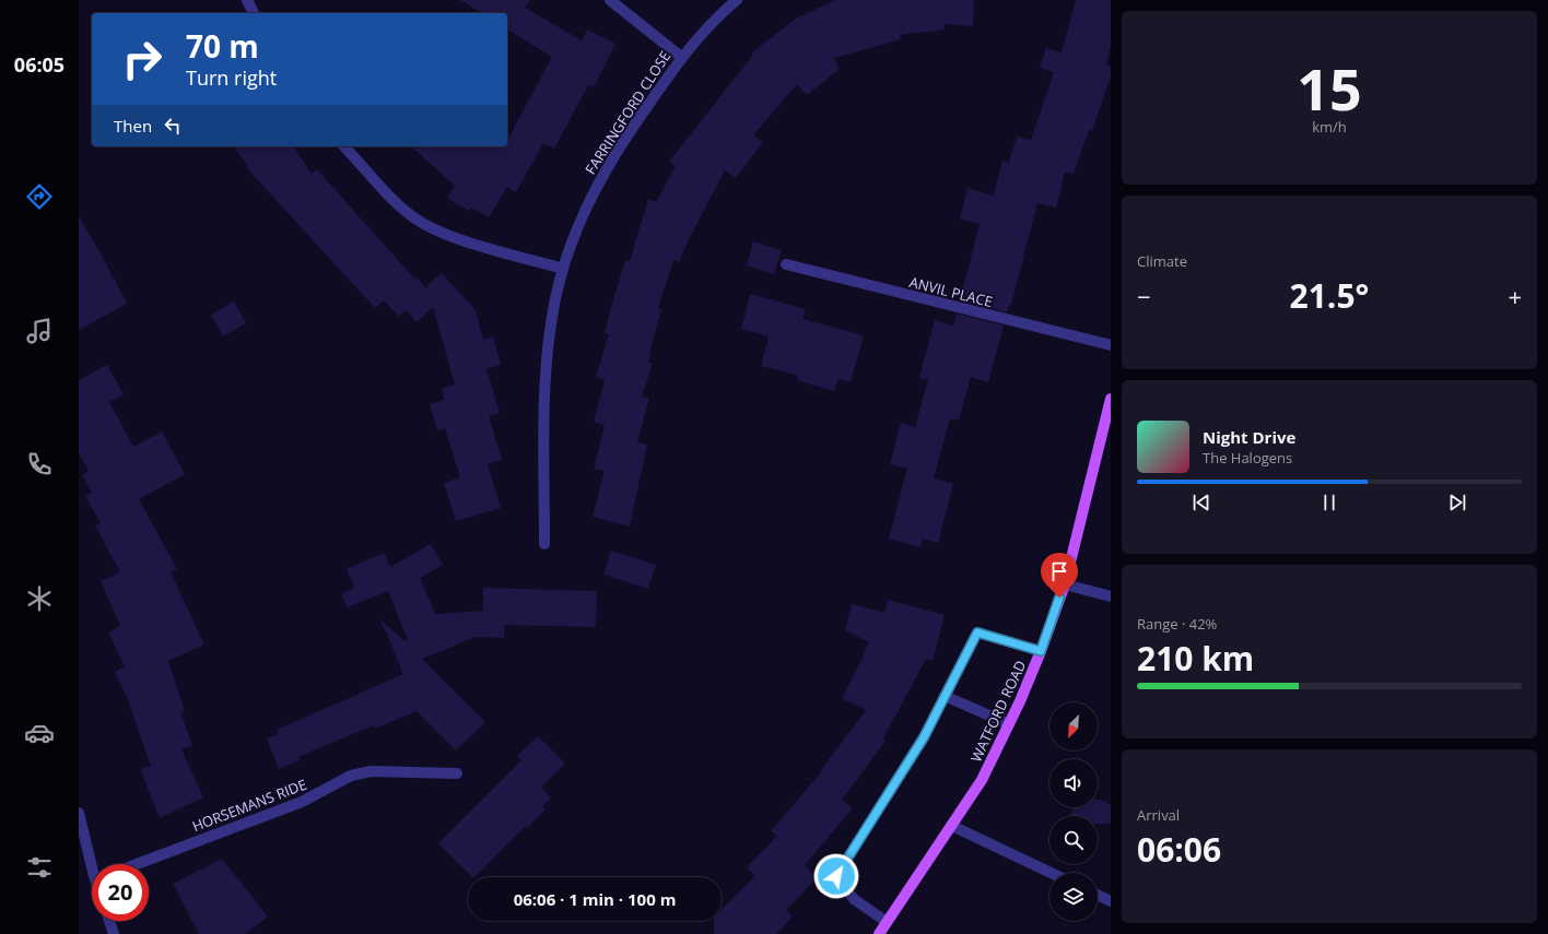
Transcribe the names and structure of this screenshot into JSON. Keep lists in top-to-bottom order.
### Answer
{
  "streets": {
    "main road": ["WATFORD ROAD"],
    "street": ["FARRINGFORD CLOSE", "ANVIL PLACE", "HORSEMANS RIDE"]
  },
  "north": "bottom left",
  "page": {
    "tabs": "06:05",
    "tile": [
      ["15", "km/h"],
      "Climate",
      ["Range · 42%", "210 km"],
      ["Arrival", "06:06"]
    ],
    "turn": ["70 m", "Turn right"],
    "then": "Then",
    "heat": ["−", "21.5°", "+"],
    "song": ["Night Drive", "The Halogens"],
    "limit": "20",
    "trip": "06:06 · 1 min · 100 m"
  }
}
